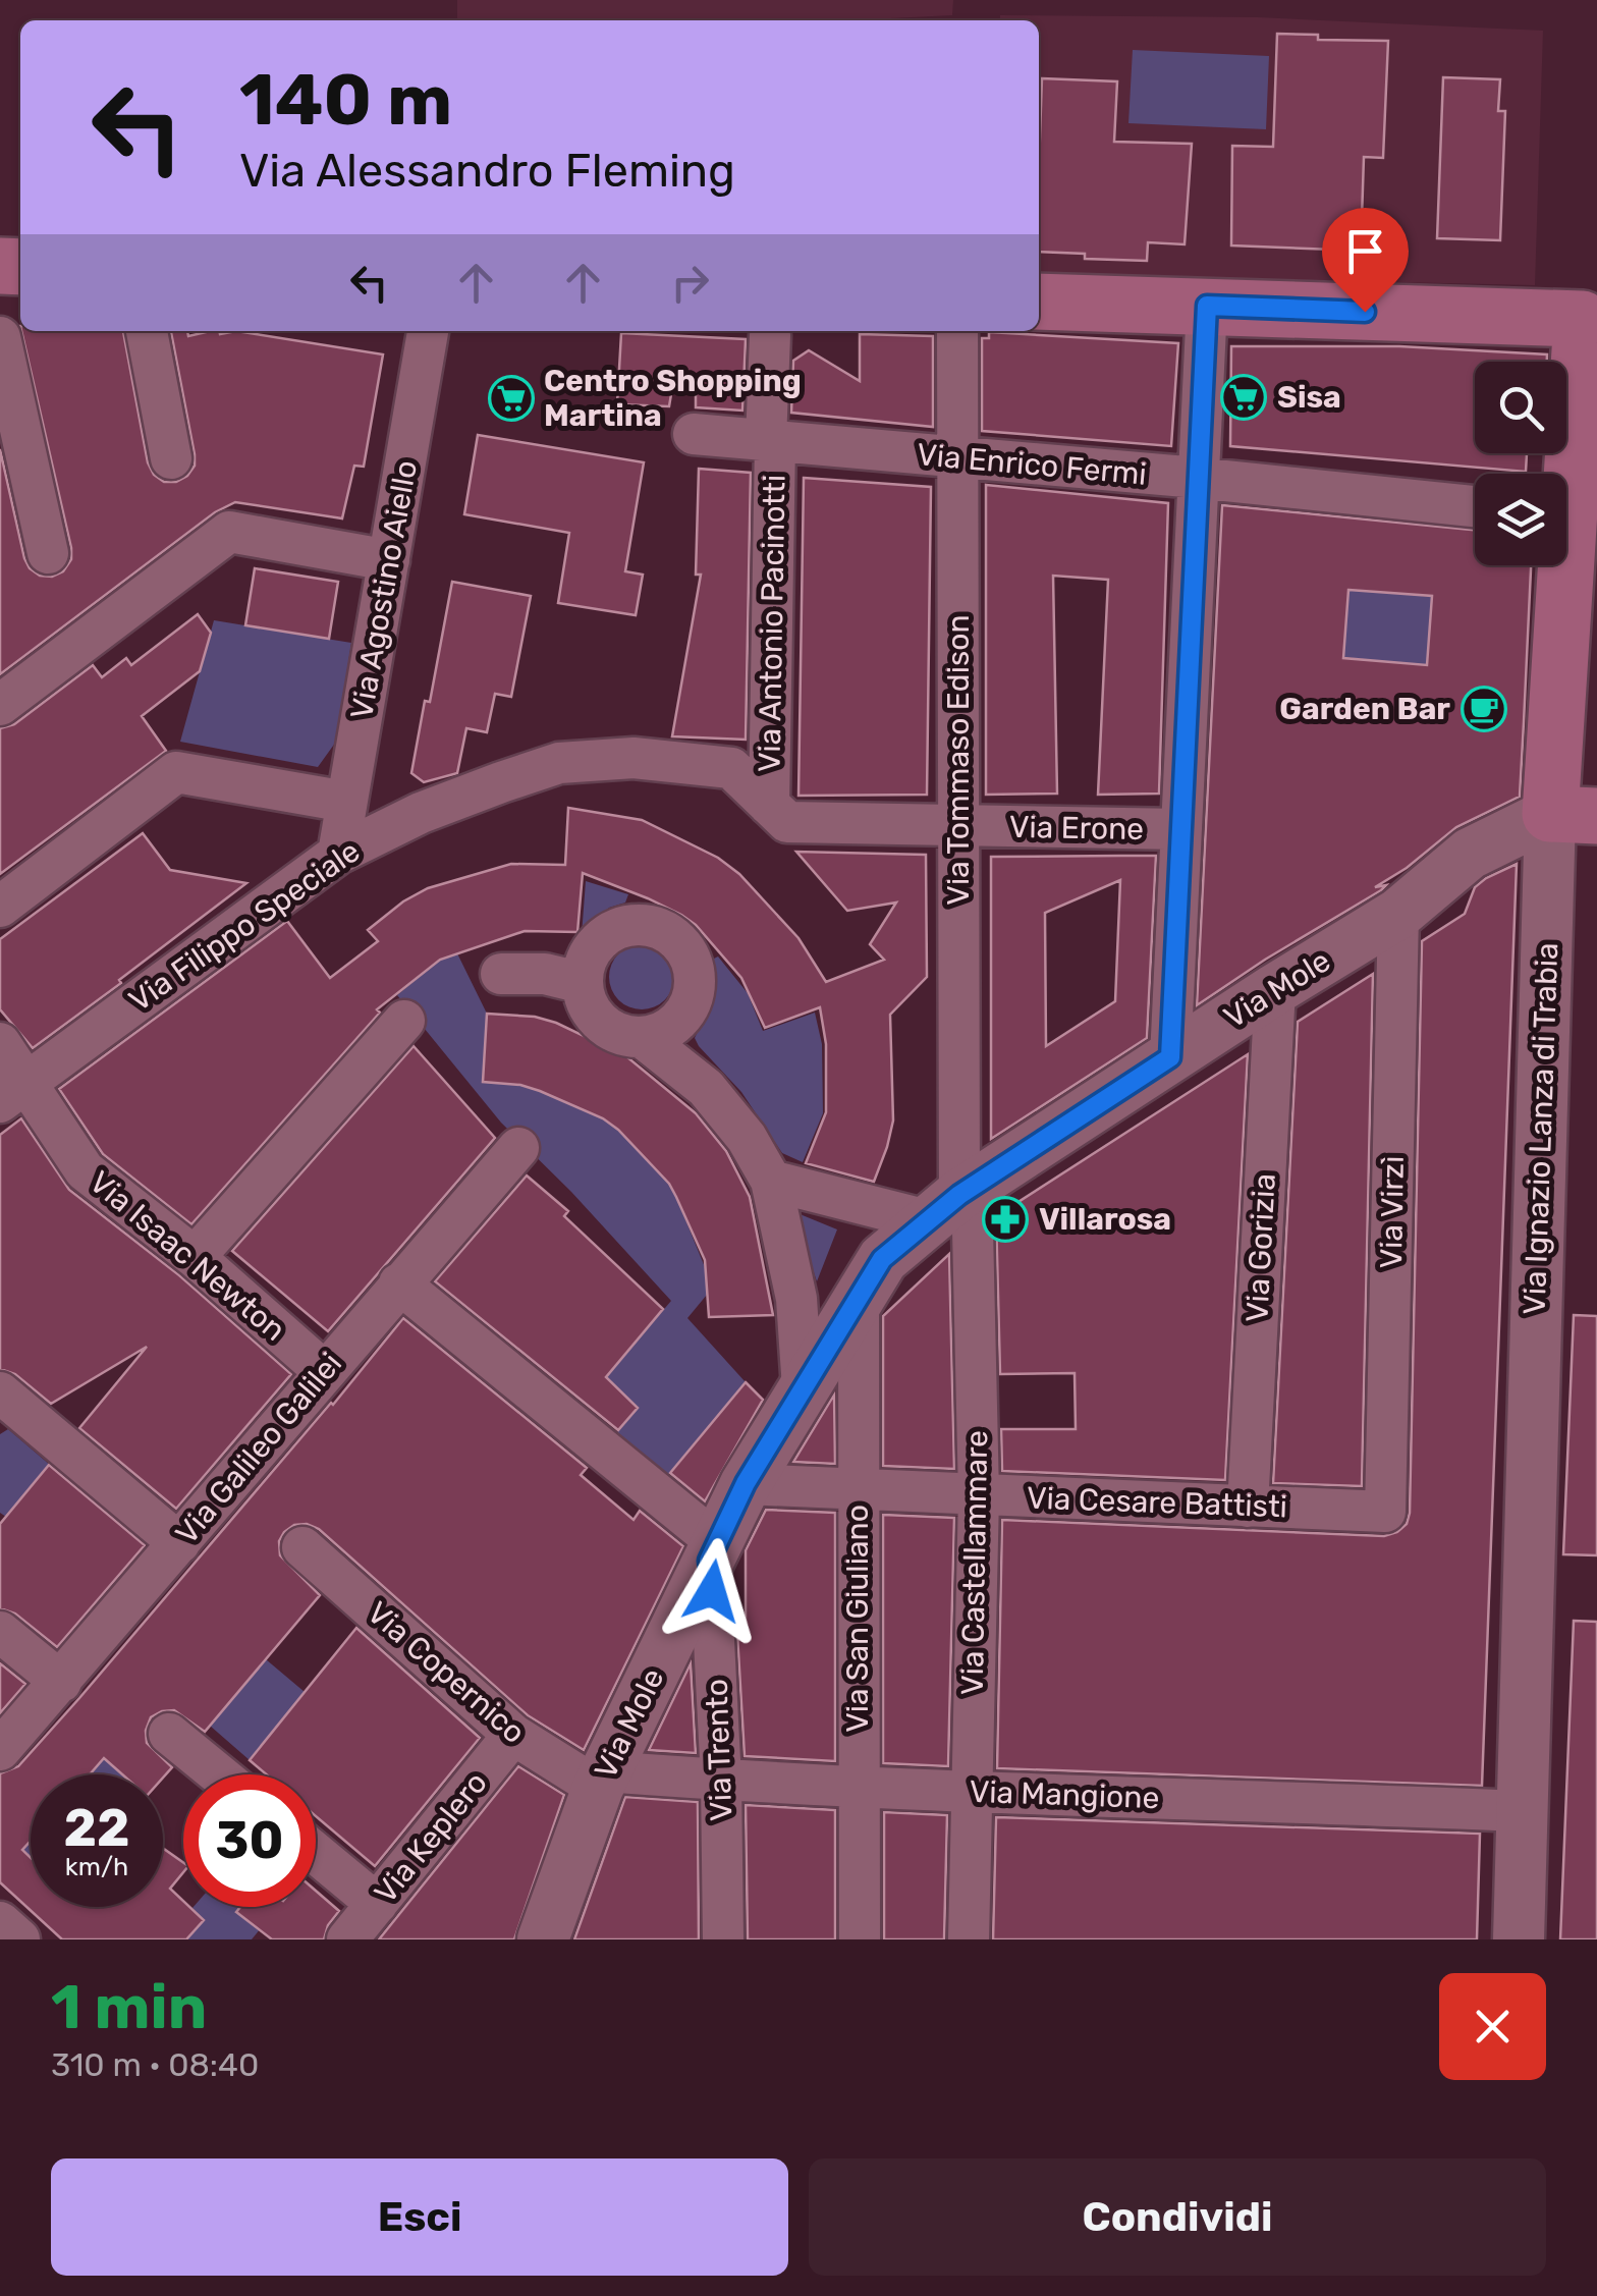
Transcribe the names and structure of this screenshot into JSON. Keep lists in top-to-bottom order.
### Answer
{
  "streets": {
    "main road": ["Via Ignazio Lanza di Trabia"],
    "street": [
      "Via Enrico Fermi",
      "Via Agostino Aiello",
      "Via Antonio Pacinotti",
      "Via Tommaso Edison",
      "Via Erone",
      "Via Filippo Speciale",
      "Via Mole",
      "Via Virzì",
      "Via Gorizia",
      "Via Isaac Newton",
      "Via Galileo Galilei",
      "Via Cesare Battisti",
      "Via Castellammare",
      "Via San Giuliano",
      "Via Copernico",
      "Via Trento",
      "Via Mangione",
      "Via Keplero"
    ]
  },
  "crossings": [
    ["Via Enrico Fermi", "Via Antonio Pacinotti"],
    ["Via Enrico Fermi", "Via Tommaso Edison"],
    ["Via Agostino Aiello", "Via Filippo Speciale"],
    ["Via Antonio Pacinotti", "Via Erone"],
    ["Via Antonio Pacinotti", "Via Filippo Speciale"],
    ["Via Tommaso Edison", "Via Erone"],
    ["Via Tommaso Edison", "Via Mole"],
    ["Via Tommaso Edison", "Via Castellammare"],
    ["Via Erone", "Via Filippo Speciale"],
    ["Via Filippo Speciale", "Via Isaac Newton"],
    ["Via Mole", "Via Ignazio Lanza di Trabia"],
    ["Via Mole", "Via Virzì"],
    ["Via Mole", "Via Gorizia"],
    ["Via Mole", "Via Cesare Battisti"],
    ["Via Mole", "Via Castellammare"],
    ["Via Mole", "Via San Giuliano"],
    ["Via Mole", "Via Copernico"],
    ["Via Mole", "Via Trento"],
    ["Via Mole", "Via Mangione"],
    ["Via Ignazio Lanza di Trabia", "Via Mangione"],
    ["Via Virzì", "Via Cesare Battisti"],
    ["Via Gorizia", "Via Cesare Battisti"],
    ["Via Isaac Newton", "Via Galileo Galilei"],
    ["Via Cesare Battisti", "Via Castellammare"],
    ["Via Cesare Battisti", "Via San Giuliano"],
    ["Via Castellammare", "Via Mangione"],
    ["Via San Giuliano", "Via Mangione"],
    ["Via Copernico", "Via Mangione"],
    ["Via Copernico", "Via Keplero"],
    ["Via Trento", "Via Mangione"]
  ],
  "places": {
    "supermarket": ["Sisa", "Centro Shopping Martina"],
    "cafe": ["Garden Bar"],
    "pharmacy": ["Villarosa"]
  },
  "page": {
    "turn": ["140 m", "Via Alessandro Fleming"],
    "speed": "22 km/h",
    "limit": "30",
    "heading": ["1 min", "310 m · 08:40"],
    "buttons": ["Esci", "Condividi"]
  }
}
